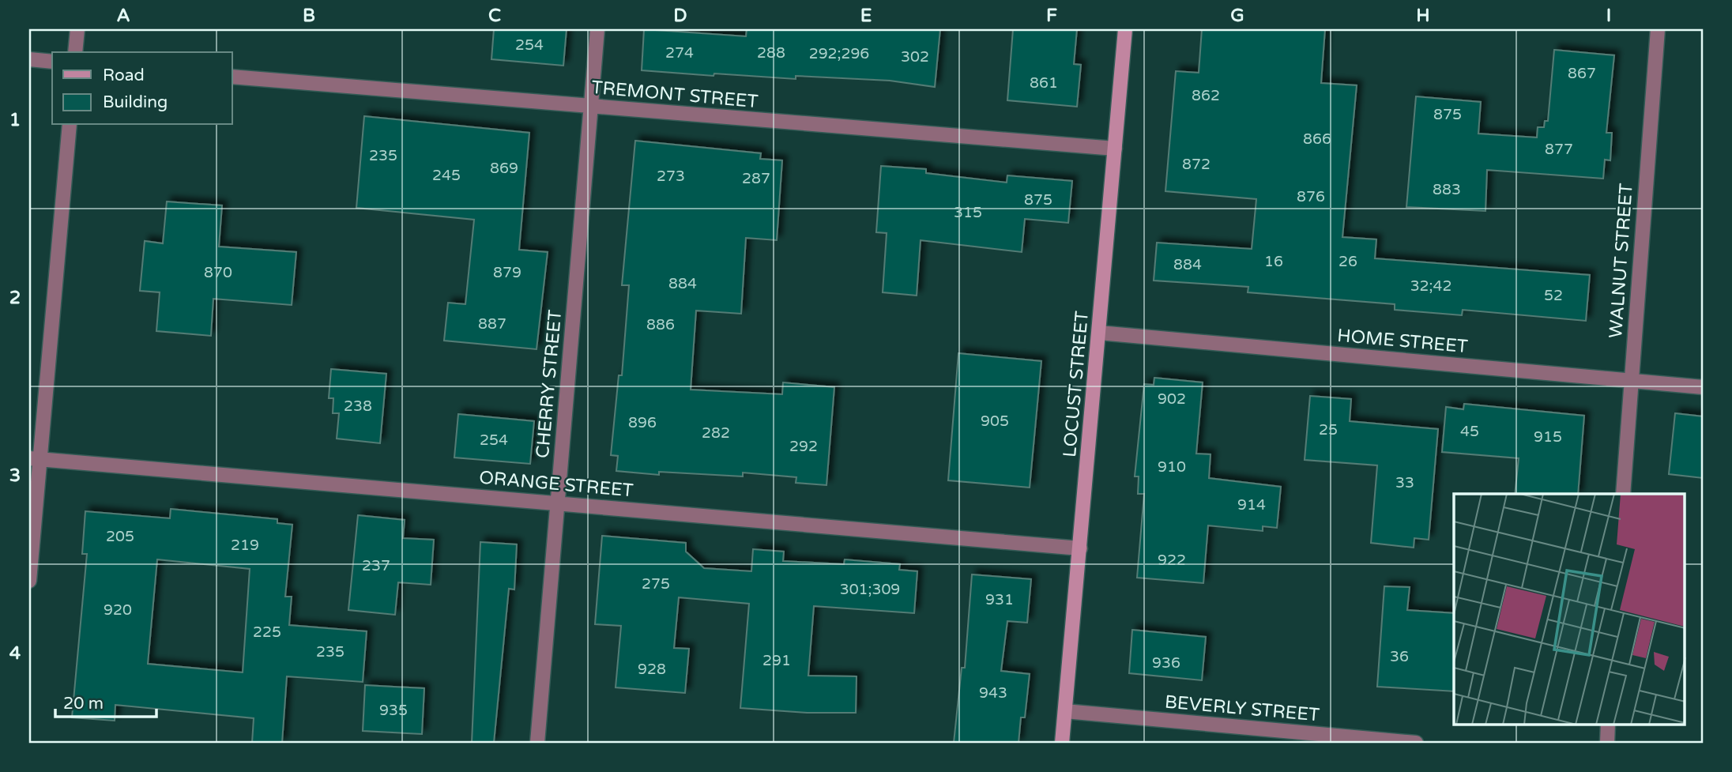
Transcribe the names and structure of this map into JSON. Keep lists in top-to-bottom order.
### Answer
{
  "streets": {
    "street": [
      "TREMONT STREET",
      "WALNUT STREET",
      "HOME STREET",
      "CHERRY STREET",
      "LOCUST STREET",
      "ORANGE STREET",
      "BEVERLY STREET"
    ]
  },
  "crossings": [
    ["TREMONT STREET", "CHERRY STREET"],
    ["TREMONT STREET", "LOCUST STREET"],
    ["WALNUT STREET", "HOME STREET"],
    ["HOME STREET", "LOCUST STREET"],
    ["CHERRY STREET", "ORANGE STREET"],
    ["LOCUST STREET", "ORANGE STREET"],
    ["LOCUST STREET", "BEVERLY STREET"]
  ],
  "house_numbers": [
    "254",
    "274",
    "288",
    "292;296",
    "302",
    "867",
    "861",
    "862",
    "875",
    "866",
    "877",
    "235",
    "872",
    "869",
    "245",
    "273",
    "287",
    "883",
    "876",
    "875",
    "315",
    "16",
    "26",
    "884",
    "870",
    "879",
    "884",
    "32;42",
    "52",
    "887",
    "886",
    "902",
    "238",
    "905",
    "896",
    "25",
    "45",
    "282",
    "915",
    "254",
    "292",
    "910",
    "33",
    "914",
    "205",
    "219",
    "922",
    "237",
    "275",
    "301;309",
    "931",
    "920",
    "225",
    "235",
    "36",
    "291",
    "936",
    "928",
    "943",
    "935"
  ],
  "legend": ["Road", "Building"],
  "scale_bar": "20 m",
  "grid": {
    "columns": [
      "A",
      "B",
      "C",
      "D",
      "E",
      "F",
      "G",
      "H",
      "I"
    ],
    "rows": [
      "1",
      "2",
      "3",
      "4"
    ]
  }
}
